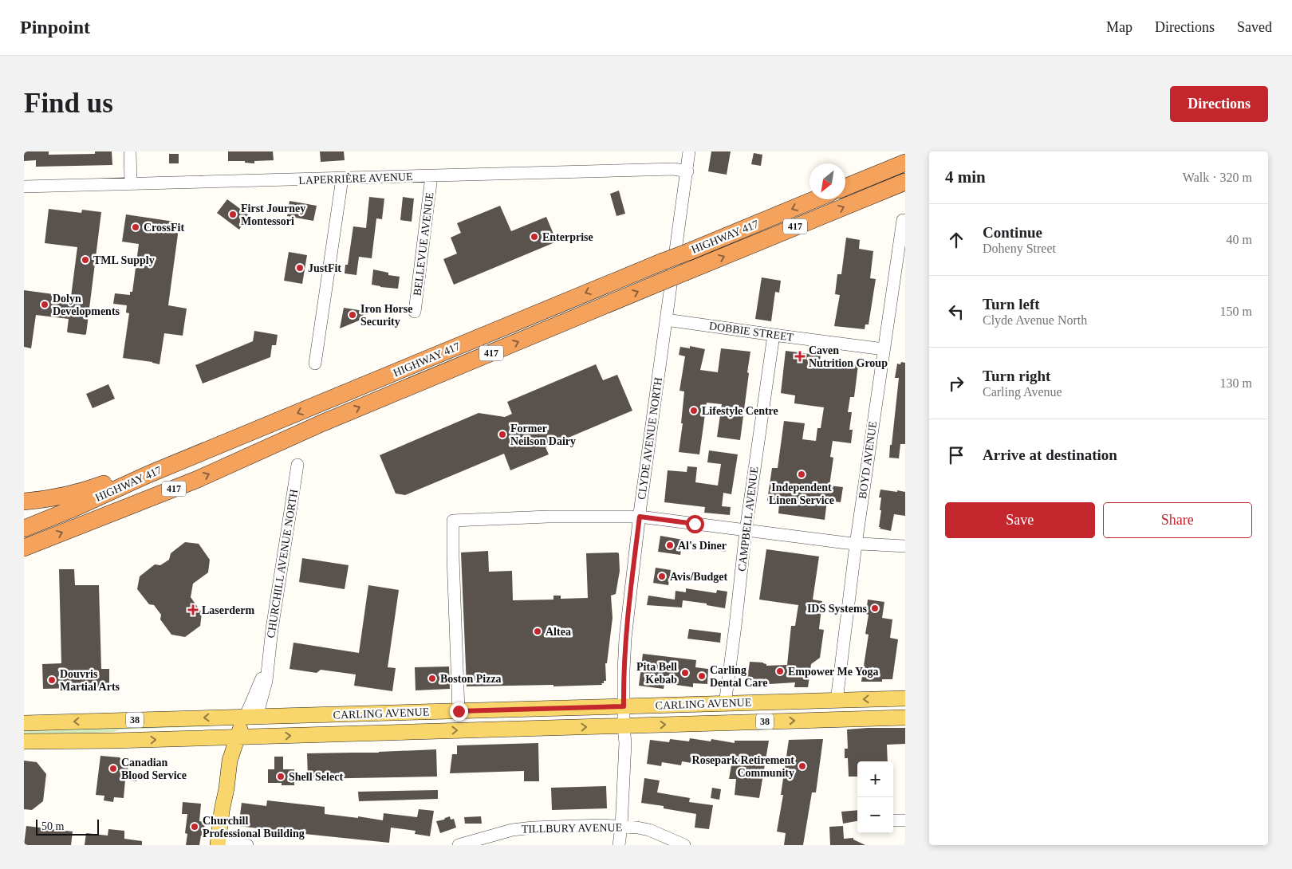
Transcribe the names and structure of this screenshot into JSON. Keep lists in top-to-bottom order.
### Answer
{
  "streets": {
    "highway": ["417", "HIGHWAY 417"],
    "main road": ["CHURCHILL AVENUE NORTH", "CARLING AVENUE", "38"],
    "street": [
      "LAPERRIÈRE AVENUE",
      "BELLEVUE AVENUE",
      "DOBBIE STREET",
      "CLYDE AVENUE NORTH",
      "BOYD AVENUE",
      "CAMPBELL AVENUE",
      "TILLBURY AVENUE"
    ]
  },
  "crossings": [
    ["LAPERRIÈRE AVENUE", "BELLEVUE AVENUE"],
    ["LAPERRIÈRE AVENUE", "CLYDE AVENUE NORTH"],
    ["DOBBIE STREET", "CLYDE AVENUE NORTH"],
    ["DOBBIE STREET", "BOYD AVENUE"],
    ["DOBBIE STREET", "CAMPBELL AVENUE"],
    ["CLYDE AVENUE NORTH", "CARLING AVENUE"],
    ["CLYDE AVENUE NORTH", "TILLBURY AVENUE"],
    ["BOYD AVENUE", "CARLING AVENUE"],
    ["CAMPBELL AVENUE", "CARLING AVENUE"],
    ["CHURCHILL AVENUE NORTH", "CARLING AVENUE"]
  ],
  "places": {
    "other": [
      "First Journey Montessori",
      "CrossFit",
      "Enterprise",
      "TML Supply",
      "JustFit",
      "Dolyn Developments",
      "Iron Horse Security",
      "Lifestyle Centre",
      "Former Neilson Dairy",
      "Independent Linen Service",
      "Al's Diner",
      "Avis/Budget",
      "IDS Systems",
      "Altea",
      "Empower Me Yoga",
      "Pita Bell Kebab",
      "Carling Dental Care",
      "Boston Pizza",
      "Douvris Martial Arts",
      "Rosepark Retirement Community",
      "Canadian Blood Service",
      "Shell Select",
      "Churchill Professional Building"
    ],
    "health": ["Caven Nutrition Group", "Laserderm"]
  },
  "scale_bar": "50 m",
  "north": "bottom left",
  "page": {
    "header": "Pinpoint",
    "nav": ["Map", "Directions", "Saved"],
    "buttons": [
      "Directions",
      ["Save", "Share"]
    ],
    "title": "Find us",
    "heading": ["4 min", "Walk · 320 m"],
    "list": [
      ["Continue", "Doheny Street", "40 m"],
      ["Turn left", "Clyde Avenue North", "150 m"],
      ["Turn right", "Carling Avenue", "130 m"],
      "Arrive at destination"
    ],
    "map_buttons": ["+", "−"],
    "scale": "50 m"
  }
}
